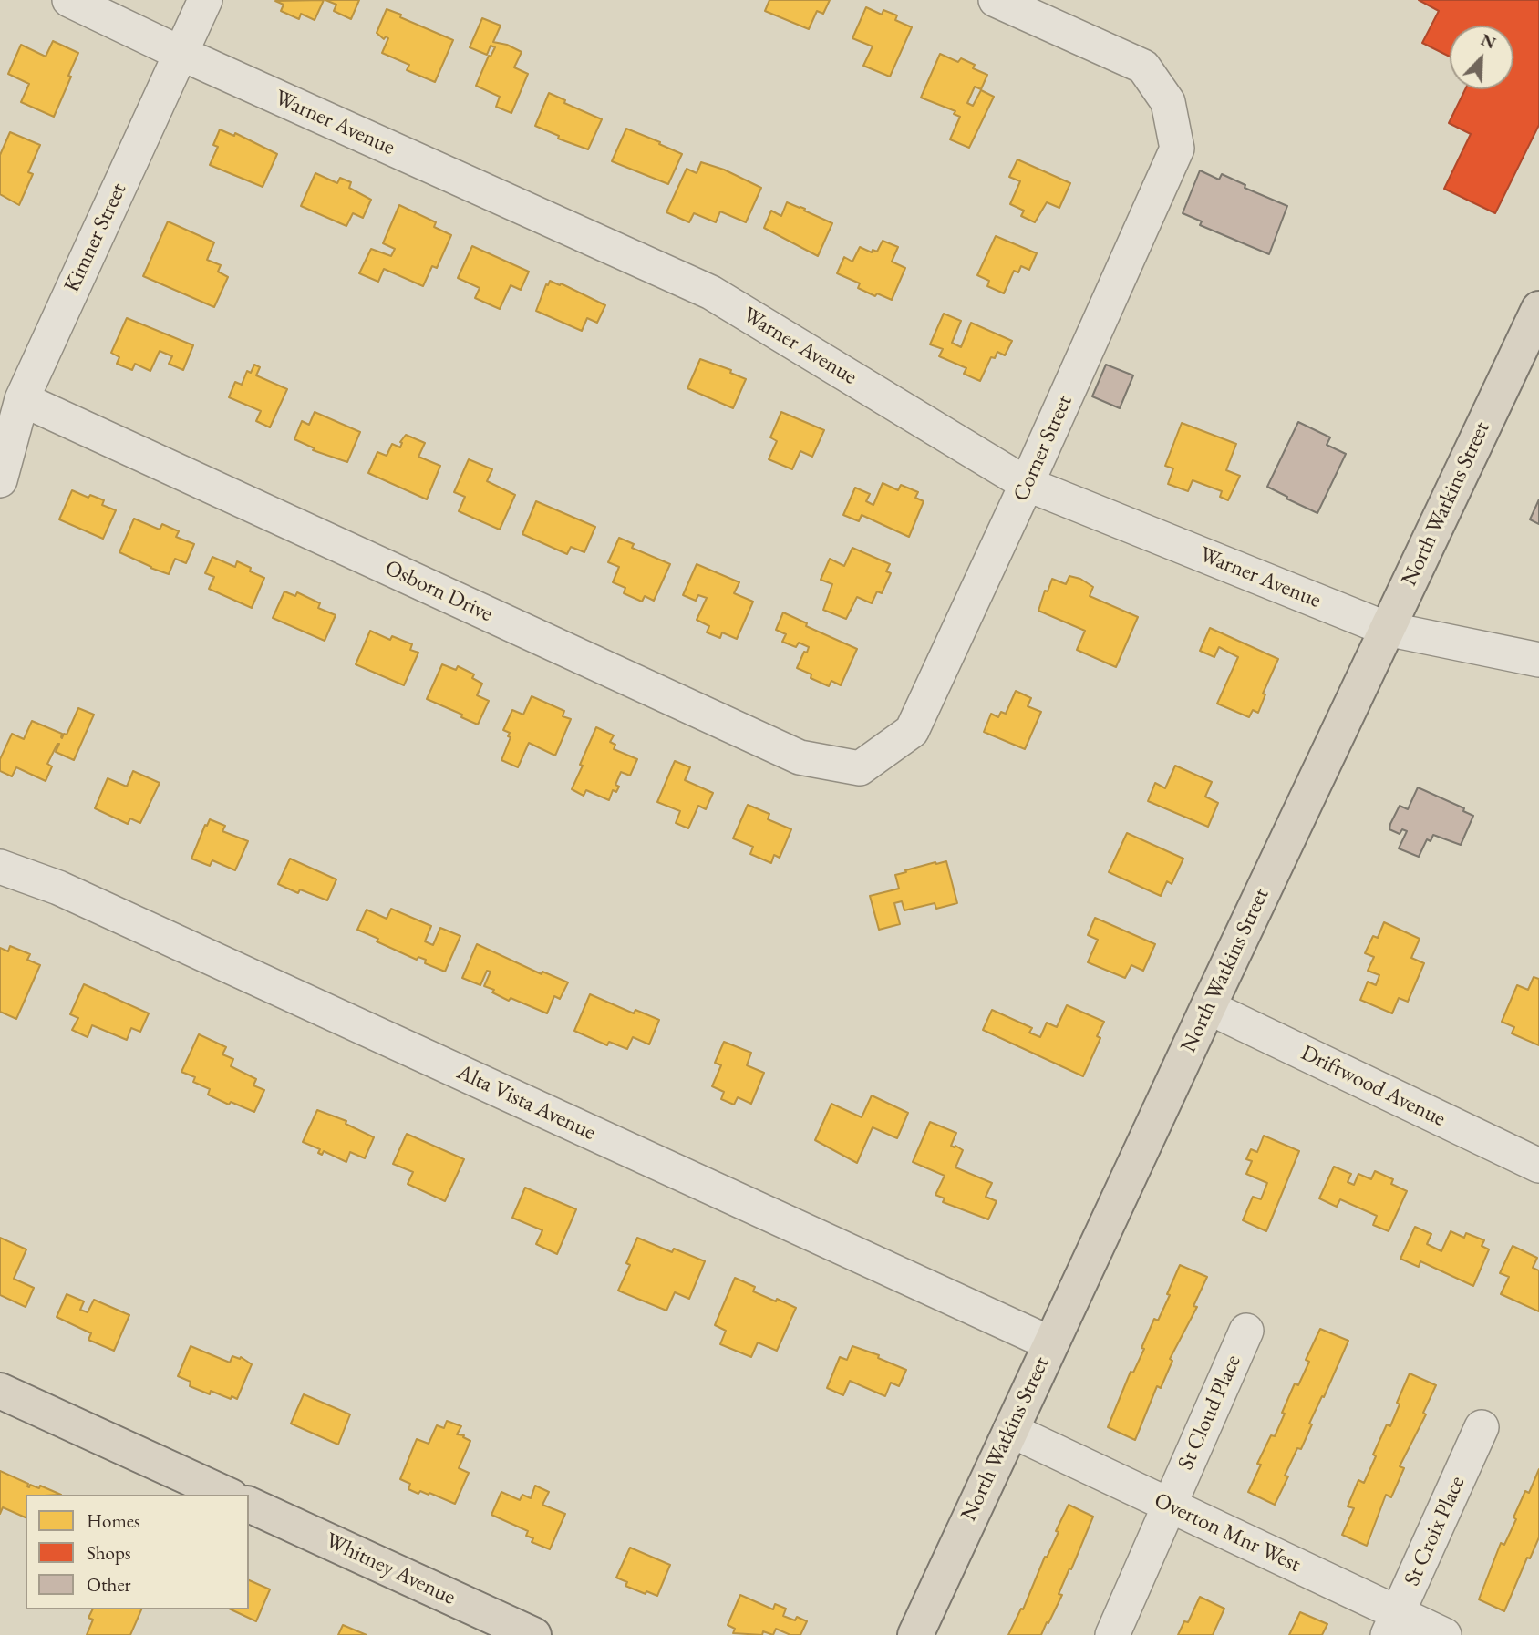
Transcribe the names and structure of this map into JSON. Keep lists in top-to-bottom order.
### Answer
{
  "streets": {
    "main road": ["North Watkins Street", "Whitney Avenue"],
    "street": [
      "Warner Avenue",
      "Kimner Street",
      "Corner Street",
      "Osborn Drive",
      "Driftwood Avenue",
      "Alta Vista Avenue",
      "St Cloud Place",
      "St Croix Place",
      "Overton Mnr West"
    ]
  },
  "crossings": [
    ["Warner Avenue", "Kimner Street"],
    ["Warner Avenue", "Corner Street"],
    ["Warner Avenue", "North Watkins Street"],
    ["Kimner Street", "Osborn Drive"],
    ["Corner Street", "Osborn Drive"],
    ["North Watkins Street", "Driftwood Avenue"],
    ["North Watkins Street", "Alta Vista Avenue"],
    ["North Watkins Street", "Overton Mnr West"],
    ["St Cloud Place", "Overton Mnr West"],
    ["St Croix Place", "Overton Mnr West"]
  ],
  "legend": ["Homes", "Shops", "Other"],
  "north": "top right"
}
